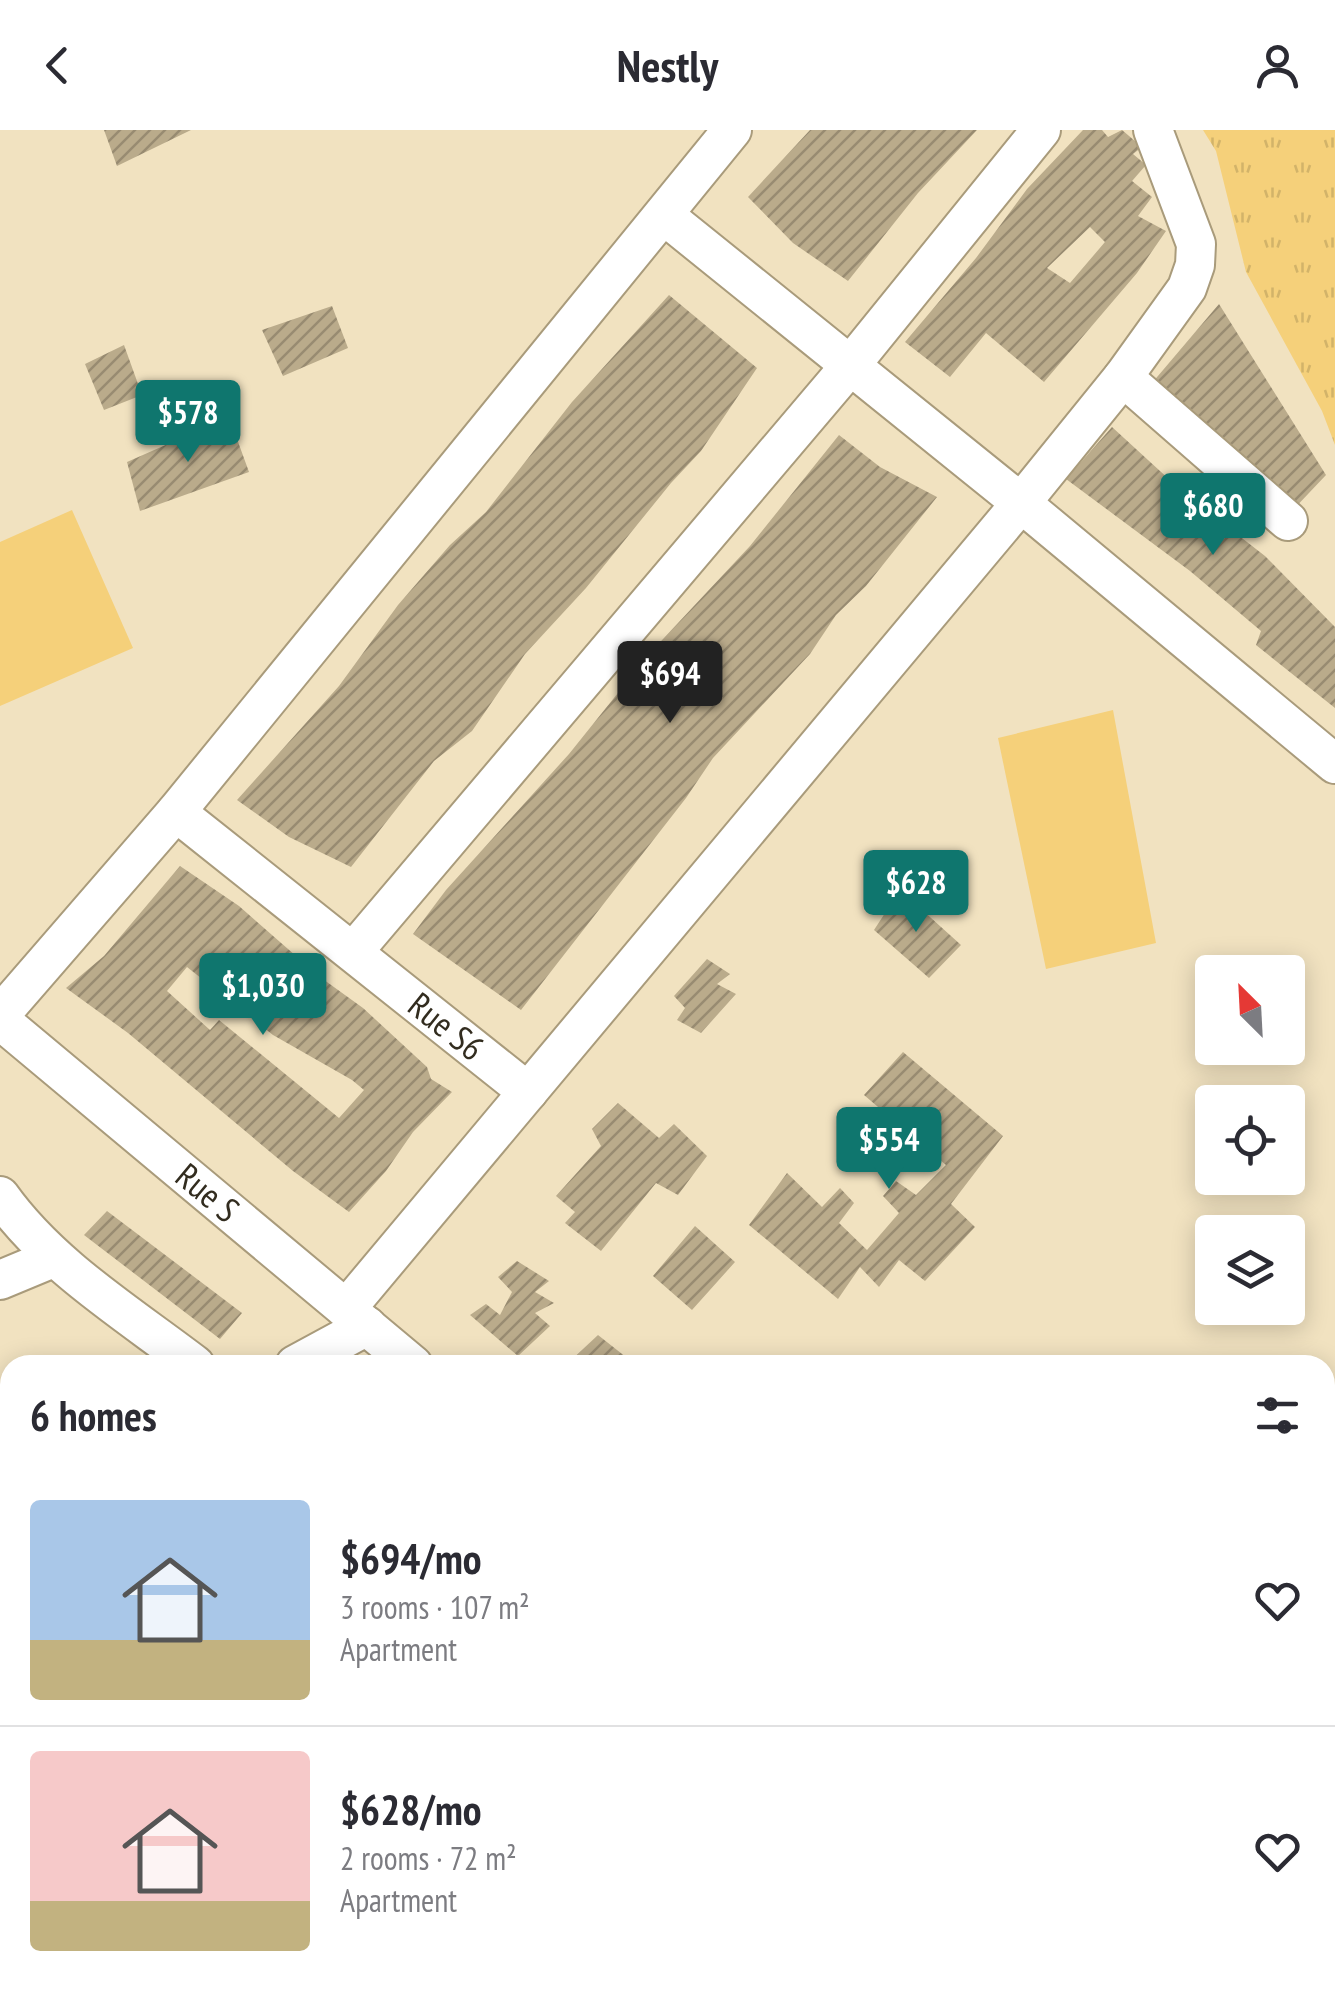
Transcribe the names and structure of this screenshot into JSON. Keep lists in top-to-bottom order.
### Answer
{
  "streets": {
    "street": ["Rue S6", "Rue S"]
  },
  "north": "top left",
  "page": {
    "header": "Nestly",
    "price": [
      "$578",
      "$680",
      "$694",
      "$628",
      "$1,030",
      "$554"
    ],
    "heading": "6 homes",
    "list": [
      {
        "name": "$694/mo",
        "note": "3 rooms · 107 m² · Apartment"
      },
      {
        "name": "$628/mo",
        "note": "2 rooms · 72 m² · Apartment"
      }
    ]
  }
}
